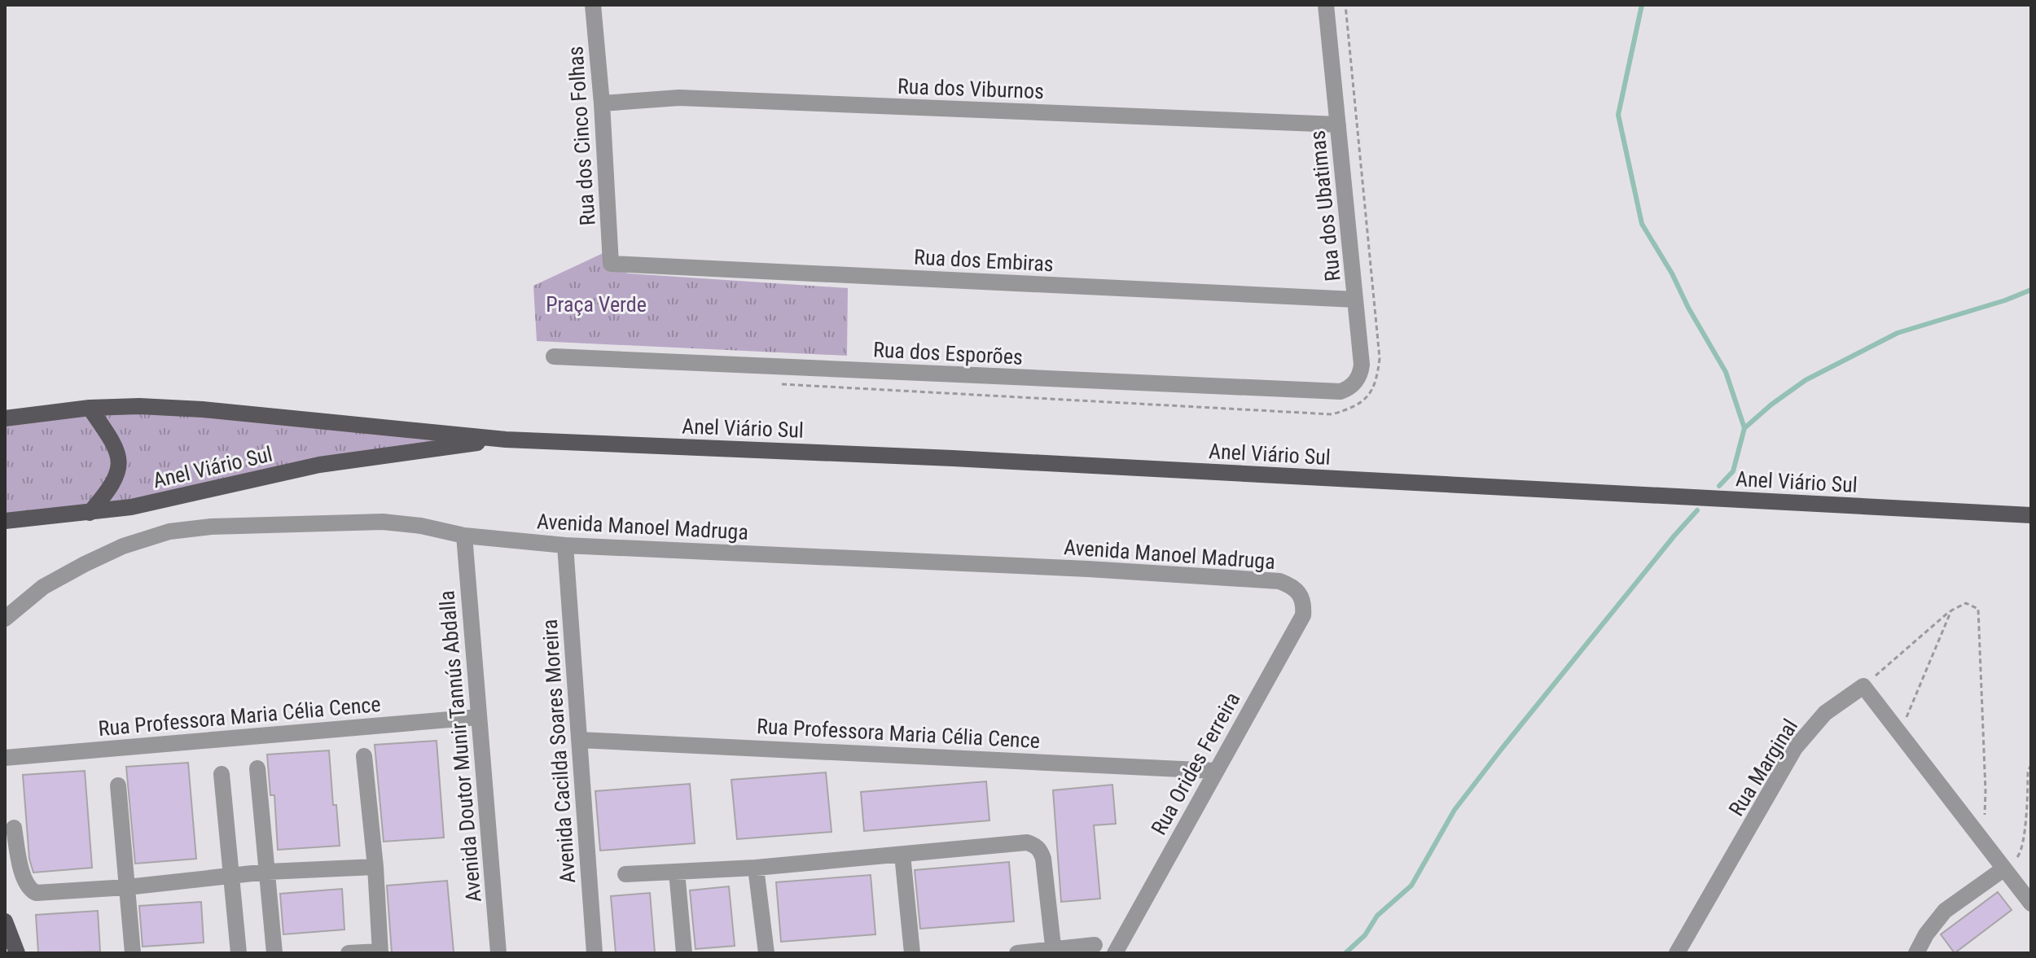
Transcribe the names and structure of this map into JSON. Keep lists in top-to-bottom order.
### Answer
{
  "streets": {
    "main road": ["Anel Viário Sul"],
    "street": [
      "Rua dos Viburnos",
      "Rua dos Cinco Folhas",
      "Rua dos Ubatimas",
      "Rua dos Embiras",
      "Rua dos Esporões",
      "Avenida Manoel Madruga",
      "Rua Professora Maria Célia Cence",
      "Avenida Doutor Munir Tannús Abdalla",
      "Avenida Cacilda Soares Moreira",
      "Rua Orides Ferreira",
      "Rua Marginal"
    ]
  },
  "crossings": [
    ["Rua dos Viburnos", "Rua dos Cinco Folhas"],
    ["Rua dos Viburnos", "Rua dos Ubatimas"],
    ["Rua dos Cinco Folhas", "Rua dos Embiras"],
    ["Rua dos Ubatimas", "Rua dos Embiras"],
    ["Rua dos Ubatimas", "Rua dos Esporões"],
    ["Avenida Manoel Madruga", "Avenida Doutor Munir Tannús Abdalla"],
    ["Avenida Manoel Madruga", "Avenida Cacilda Soares Moreira"],
    ["Avenida Manoel Madruga", "Rua Orides Ferreira"],
    ["Rua Professora Maria Célia Cence", "Avenida Doutor Munir Tannús Abdalla"],
    ["Rua Professora Maria Célia Cence", "Avenida Cacilda Soares Moreira"],
    ["Rua Professora Maria Célia Cence", "Rua Orides Ferreira"]
  ],
  "parks": ["Praça Verde"]
}
